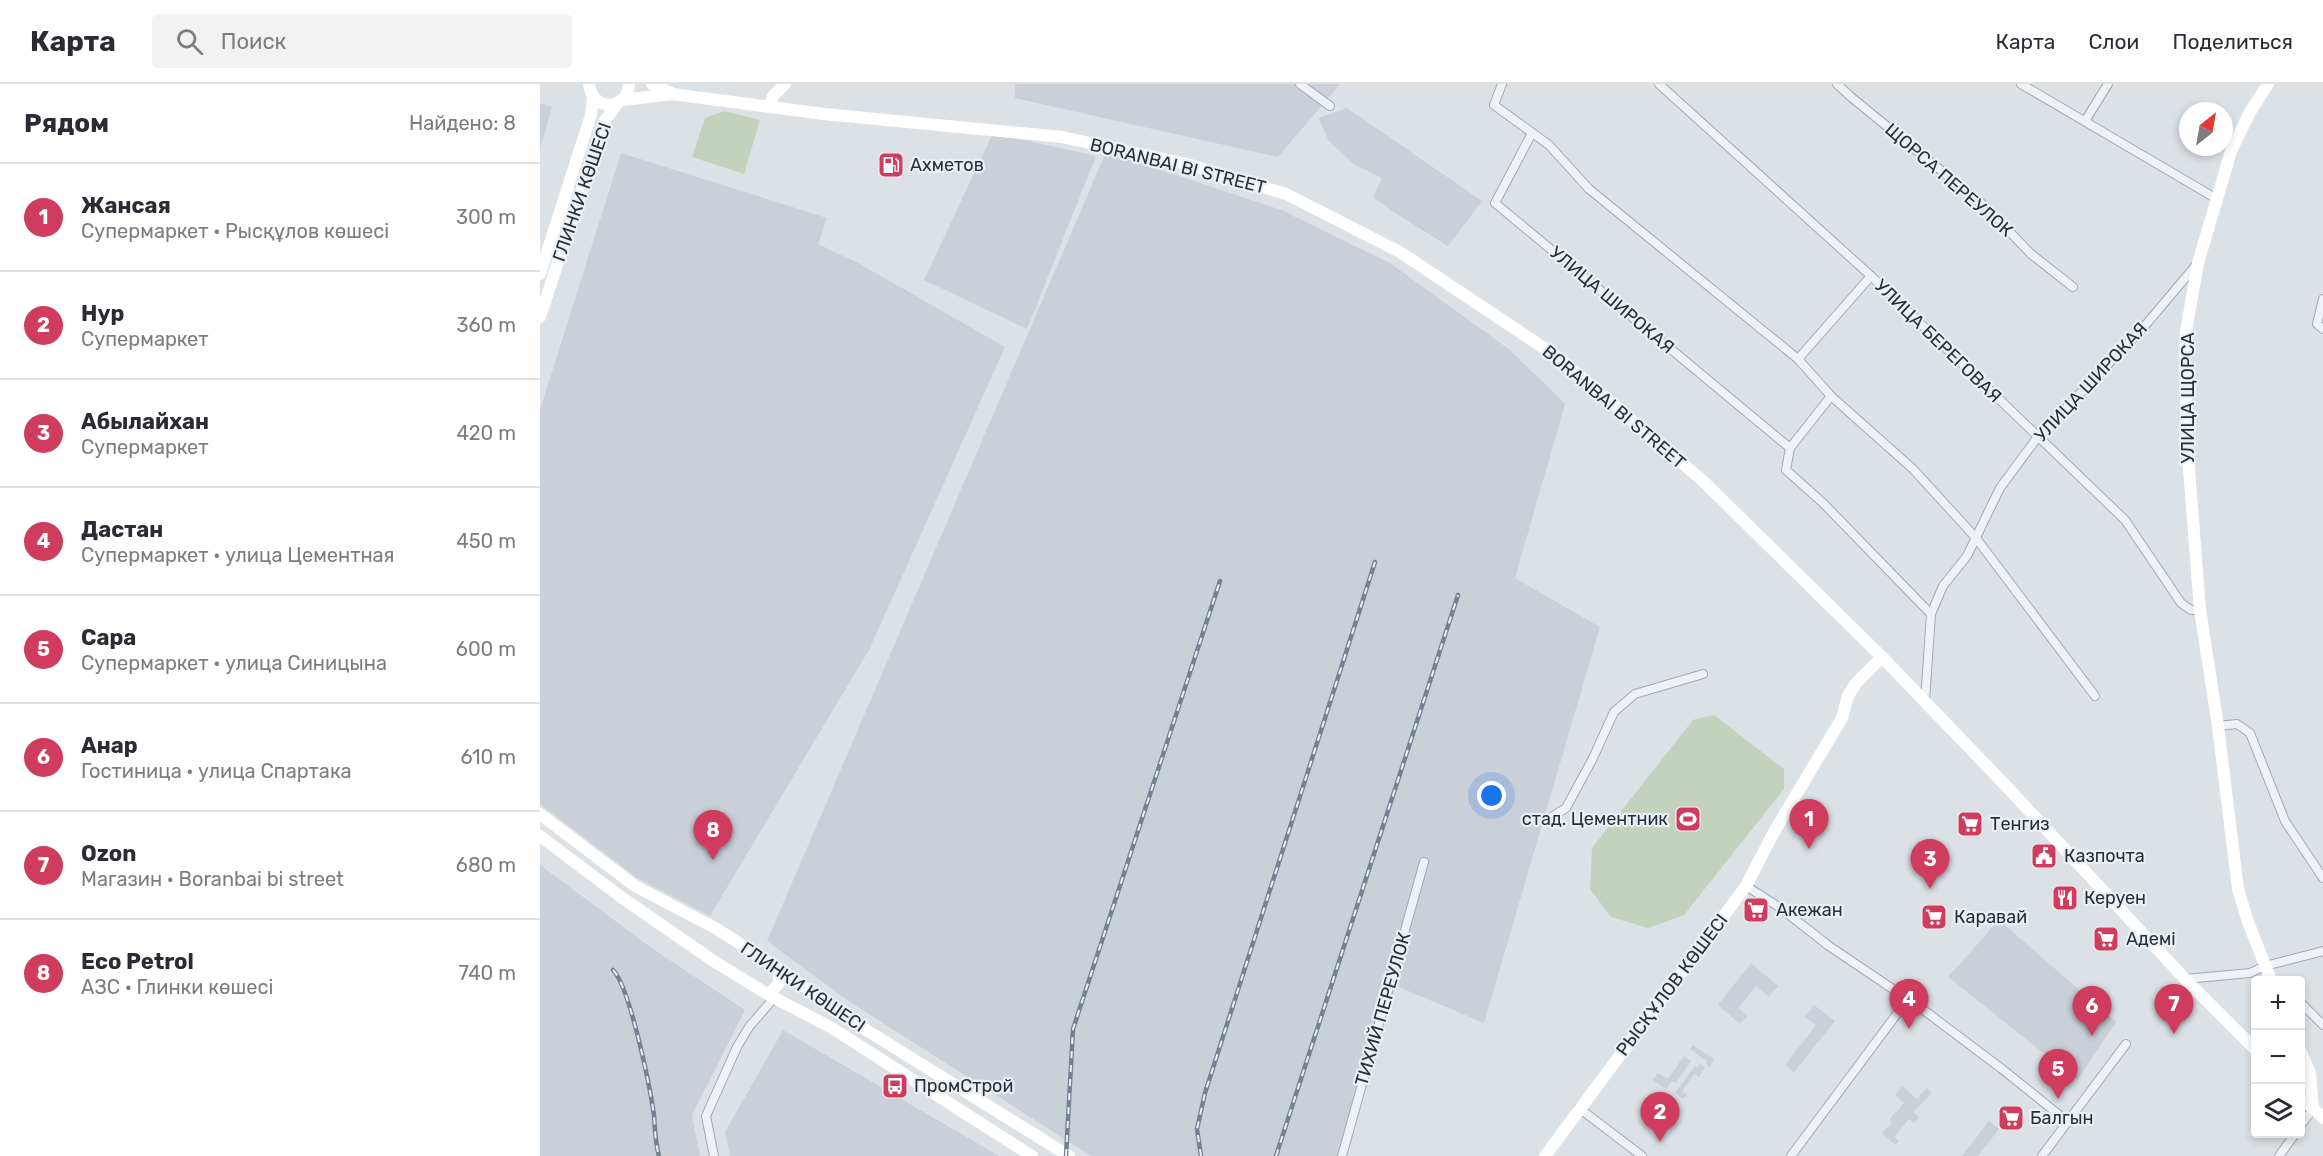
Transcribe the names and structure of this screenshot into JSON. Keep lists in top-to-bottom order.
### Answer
{
  "streets": {
    "main road": [
      "BORANBAI BI STREET",
      "ГЛИНКИ КӨШЕСІ",
      "УЛИЦА ЩОРСА",
      "РЫСҚҰЛОВ КӨШЕСІ"
    ],
    "street": [
      "ЩОРСА ПЕРЕУЛОК",
      "УЛИЦА ШИРОКАЯ",
      "УЛИЦА БЕРЕГОВАЯ",
      "ТИХИЙ ПЕРЕУЛОК"
    ]
  },
  "crossings": [
    ["BORANBAI BI STREET", "ГЛИНКИ КӨШЕСІ"],
    ["BORANBAI BI STREET", "УЛИЦА ШИРОКАЯ"],
    ["BORANBAI BI STREET", "РЫСҚҰЛОВ КӨШЕСІ"],
    ["УЛИЦА ШИРОКАЯ", "УЛИЦА БЕРЕГОВАЯ"],
    ["УЛИЦА ШИРОКАЯ", "УЛИЦА ЩОРСА"],
    ["УЛИЦА БЕРЕГОВАЯ", "УЛИЦА ЩОРСА"]
  ],
  "places": {
    "fuel station": ["Ахметов"],
    "sports": ["стад. Цементник"],
    "supermarket": [
      "Тенгиз",
      "Акежан",
      "Каравай",
      "Адемi",
      "Балгын"
    ],
    "public building": ["Казпочта"],
    "restaurant": ["Керуен"],
    "bus stop": ["ПромСтрой"]
  },
  "north": "top right",
  "page": {
    "header": "Карта",
    "search": "Поиск",
    "nav": ["Карта", "Слои", "Поделиться"],
    "heading": ["Рядом", "Найдено: 8"],
    "list": [
      {
        "mark": "1",
        "name": "Жансая",
        "note": "Супермаркет · Рысқұлов көшесі",
        "value": "300 m"
      },
      {
        "mark": "2",
        "name": "Нур",
        "note": "Супермаркет",
        "value": "360 m"
      },
      {
        "mark": "3",
        "name": "Абылайхан",
        "note": "Супермаркет",
        "value": "420 m"
      },
      {
        "mark": "4",
        "name": "Дастан",
        "note": "Супермаркет · улица Цементная",
        "value": "450 m"
      },
      {
        "mark": "5",
        "name": "Сара",
        "note": "Супермаркет · улица Синицына",
        "value": "600 m"
      },
      {
        "mark": "6",
        "name": "Анар",
        "note": "Гостиница · улица Спартака",
        "value": "610 m"
      },
      {
        "mark": "7",
        "name": "Ozon",
        "note": "Магазин · Boranbai bi street",
        "value": "680 m"
      },
      {
        "mark": "8",
        "name": "Eco Petrol",
        "note": "АЗС · Глинки көшесі",
        "value": "740 m"
      }
    ],
    "pins": [
      "1",
      "8",
      "3",
      "4",
      "7",
      "6",
      "5",
      "2"
    ],
    "map_buttons": ["+", "−"]
  }
}
